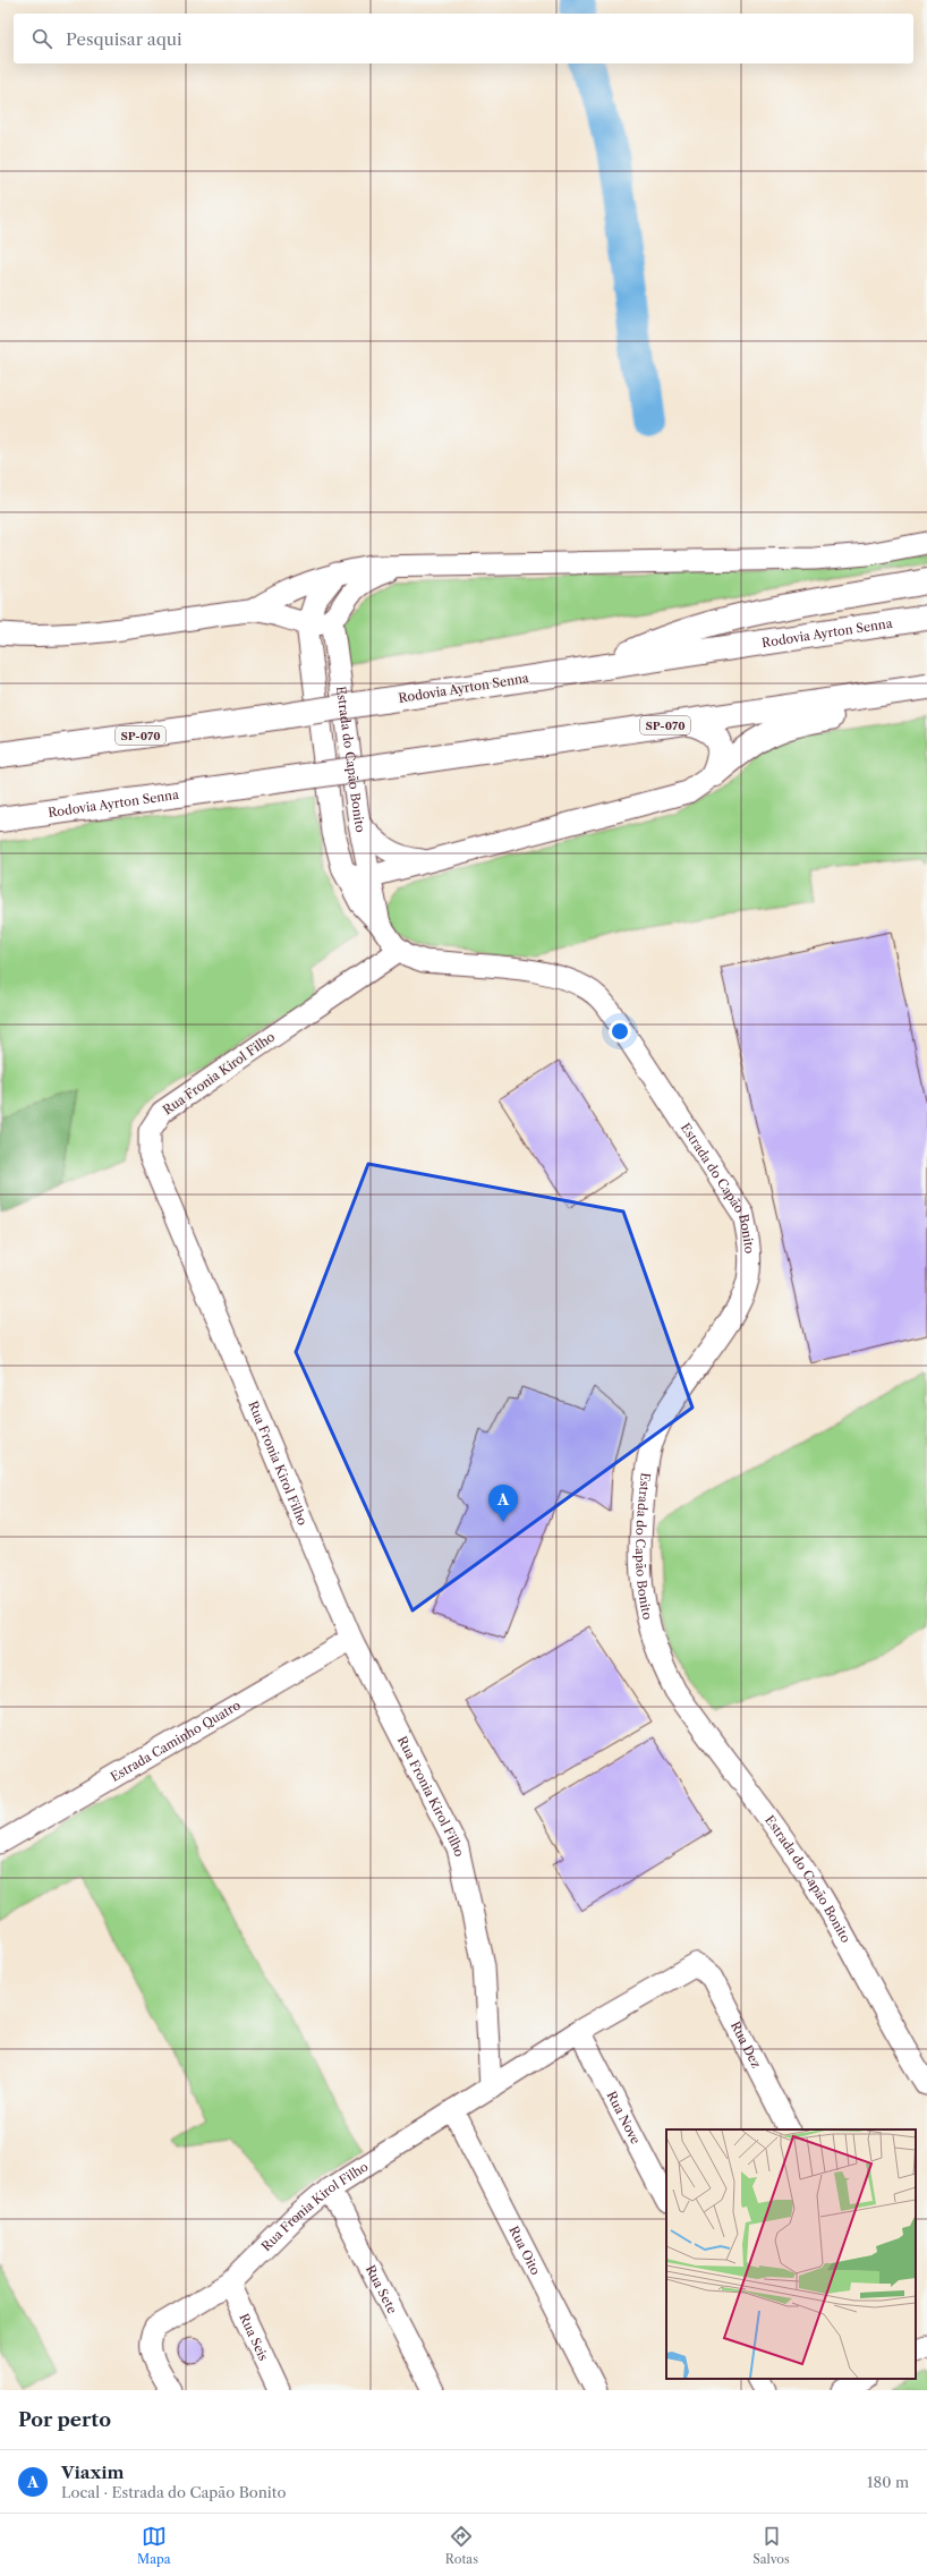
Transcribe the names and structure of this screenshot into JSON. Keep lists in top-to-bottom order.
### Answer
{
  "streets": {
    "highway": ["Rodovia Ayrton Senna", "SP-070"],
    "street": [
      "Estrada do Capão Bonito",
      "Rua Fronia Kirol Filho",
      "Estrada Caminho Quatro",
      "Rua Dez",
      "Rua Nove",
      "Rua Oito",
      "Rua Sete",
      "Rua Seis"
    ]
  },
  "crossings": [
    ["Estrada do Capão Bonito", "Rua Fronia Kirol Filho"],
    ["Rua Fronia Kirol Filho", "Estrada Caminho Quatro"],
    ["Rua Fronia Kirol Filho", "Rua Dez"],
    ["Rua Fronia Kirol Filho", "Rua Nove"],
    ["Rua Fronia Kirol Filho", "Rua Oito"],
    ["Rua Fronia Kirol Filho", "Rua Sete"],
    ["Rua Fronia Kirol Filho", "Rua Seis"]
  ],
  "page": {
    "search": "Pesquisar aqui",
    "pins": "A",
    "heading": "Por perto",
    "list": [
      {
        "mark": "A",
        "name": "Viaxim",
        "note": "Local · Estrada do Capão Bonito",
        "value": "180 m"
      }
    ],
    "nav": ["Mapa", "Rotas", "Salvos"]
  }
}
